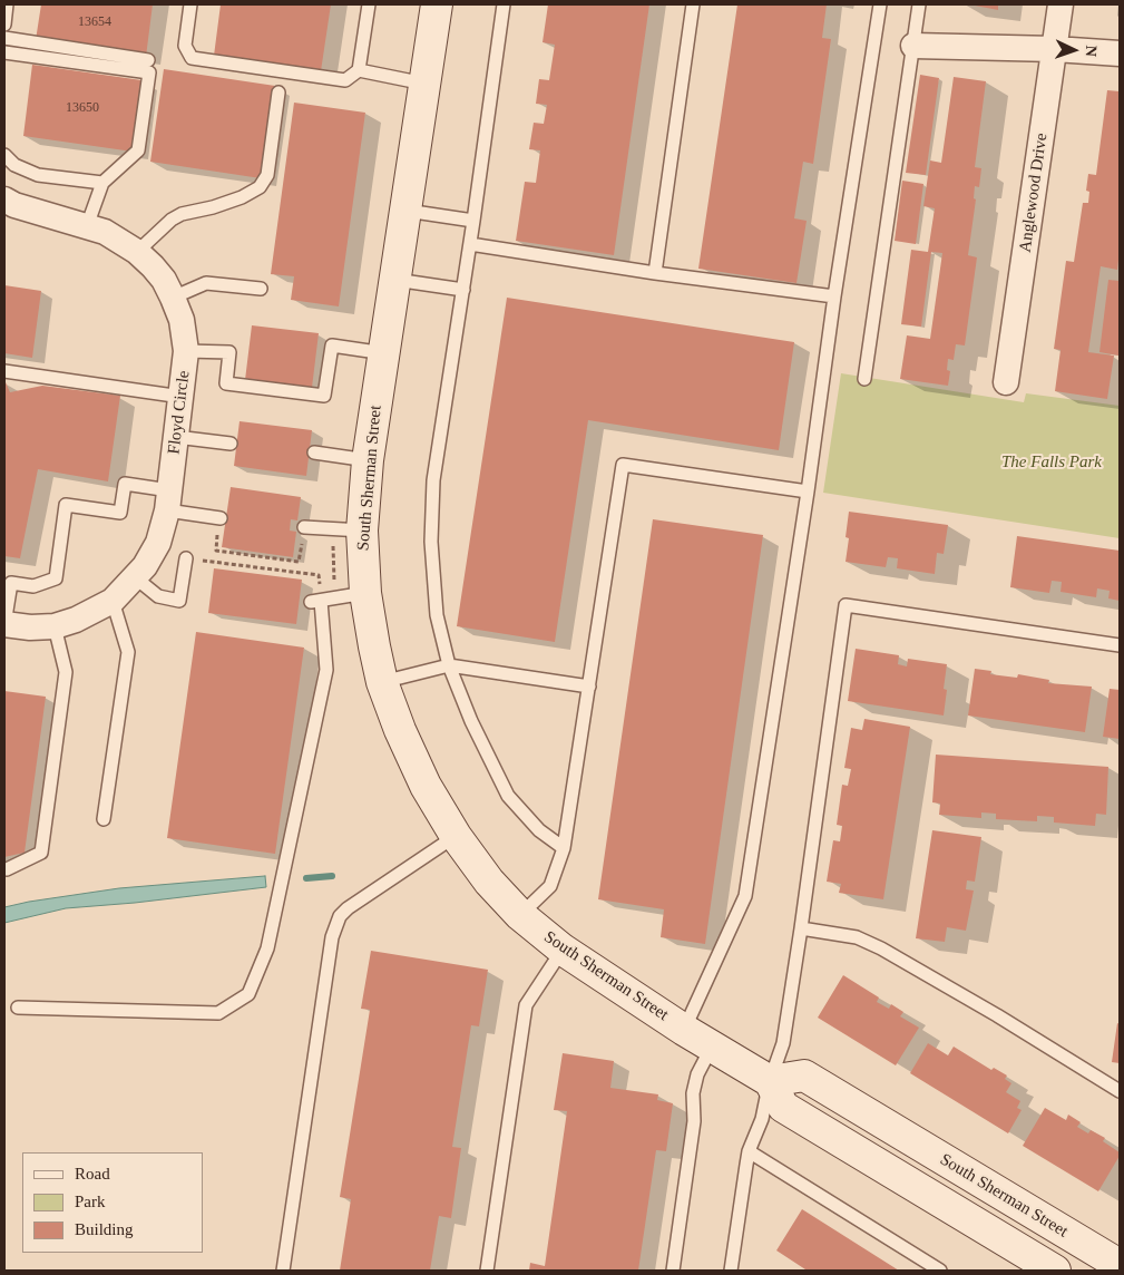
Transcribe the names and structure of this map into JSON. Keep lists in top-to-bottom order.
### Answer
{
  "streets": {
    "street": ["Anglewood Drive", "Floyd Circle", "South Sherman Street"]
  },
  "parks": ["The Falls Park"],
  "house_numbers": ["13654", "13650"],
  "legend": ["Road", "Park", "Building"],
  "north": "right"
}
